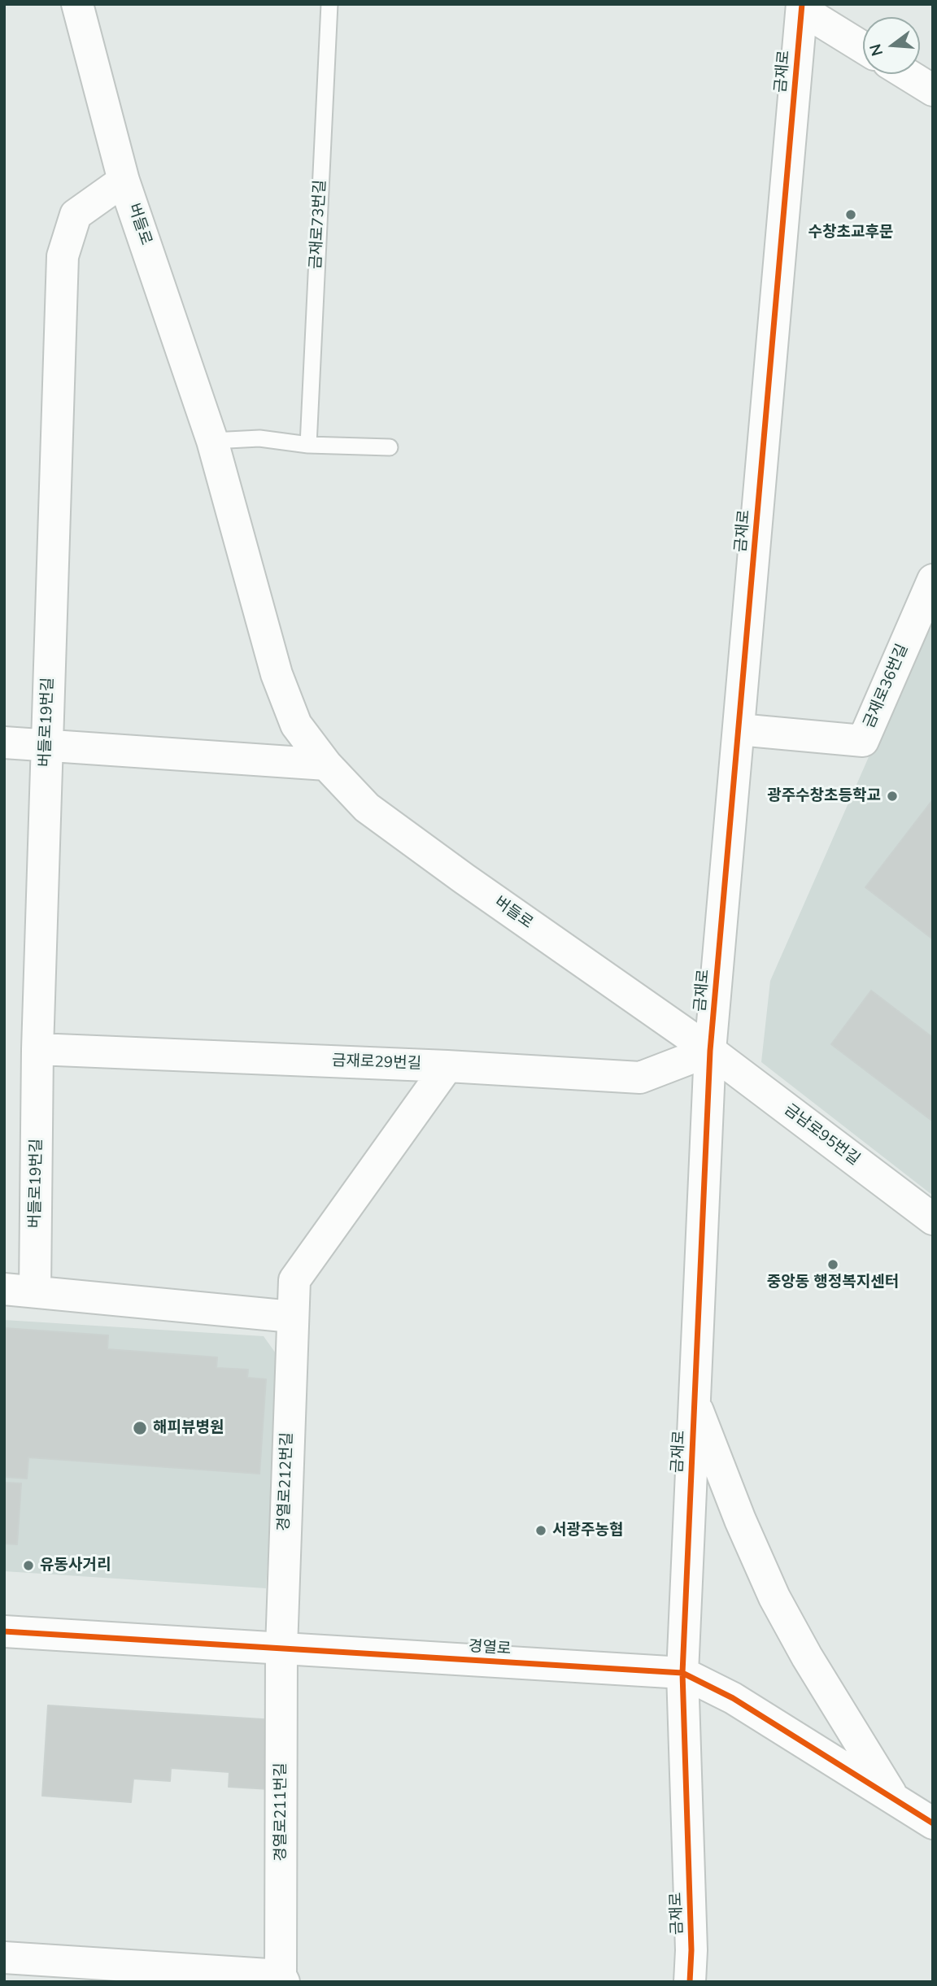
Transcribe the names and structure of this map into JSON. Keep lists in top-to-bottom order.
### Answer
{
  "streets": {
    "street": [
      "금재로",
      "버들로",
      "금재로36번길",
      "버들로19번길",
      "금재로29번길",
      "금남로95번길",
      "경열로212번길",
      "경열로",
      "경열로211번길"
    ],
    "lane": ["금재로73번길"]
  },
  "crossings": [
    ["금재로", "버들로"],
    ["금재로", "금재로36번길"],
    ["금재로", "금재로29번길"],
    ["금재로", "금남로95번길"],
    ["금재로", "경열로"],
    ["버들로", "버들로19번길"],
    ["버들로", "금재로29번길"],
    ["버들로", "금남로95번길"],
    ["버들로19번길", "금재로29번길"],
    ["금재로29번길", "금남로95번길"],
    ["금재로29번길", "경열로212번길"],
    ["경열로212번길", "경열로"],
    ["경열로212번길", "경열로211번길"],
    ["경열로", "경열로211번길"]
  ],
  "places": [
    "수창초교후문",
    "광주수창초등학교",
    "중앙동 행정복지센터",
    "해피뷰병원",
    "서광주농협",
    "유동사거리"
  ],
  "north": "left"
}
